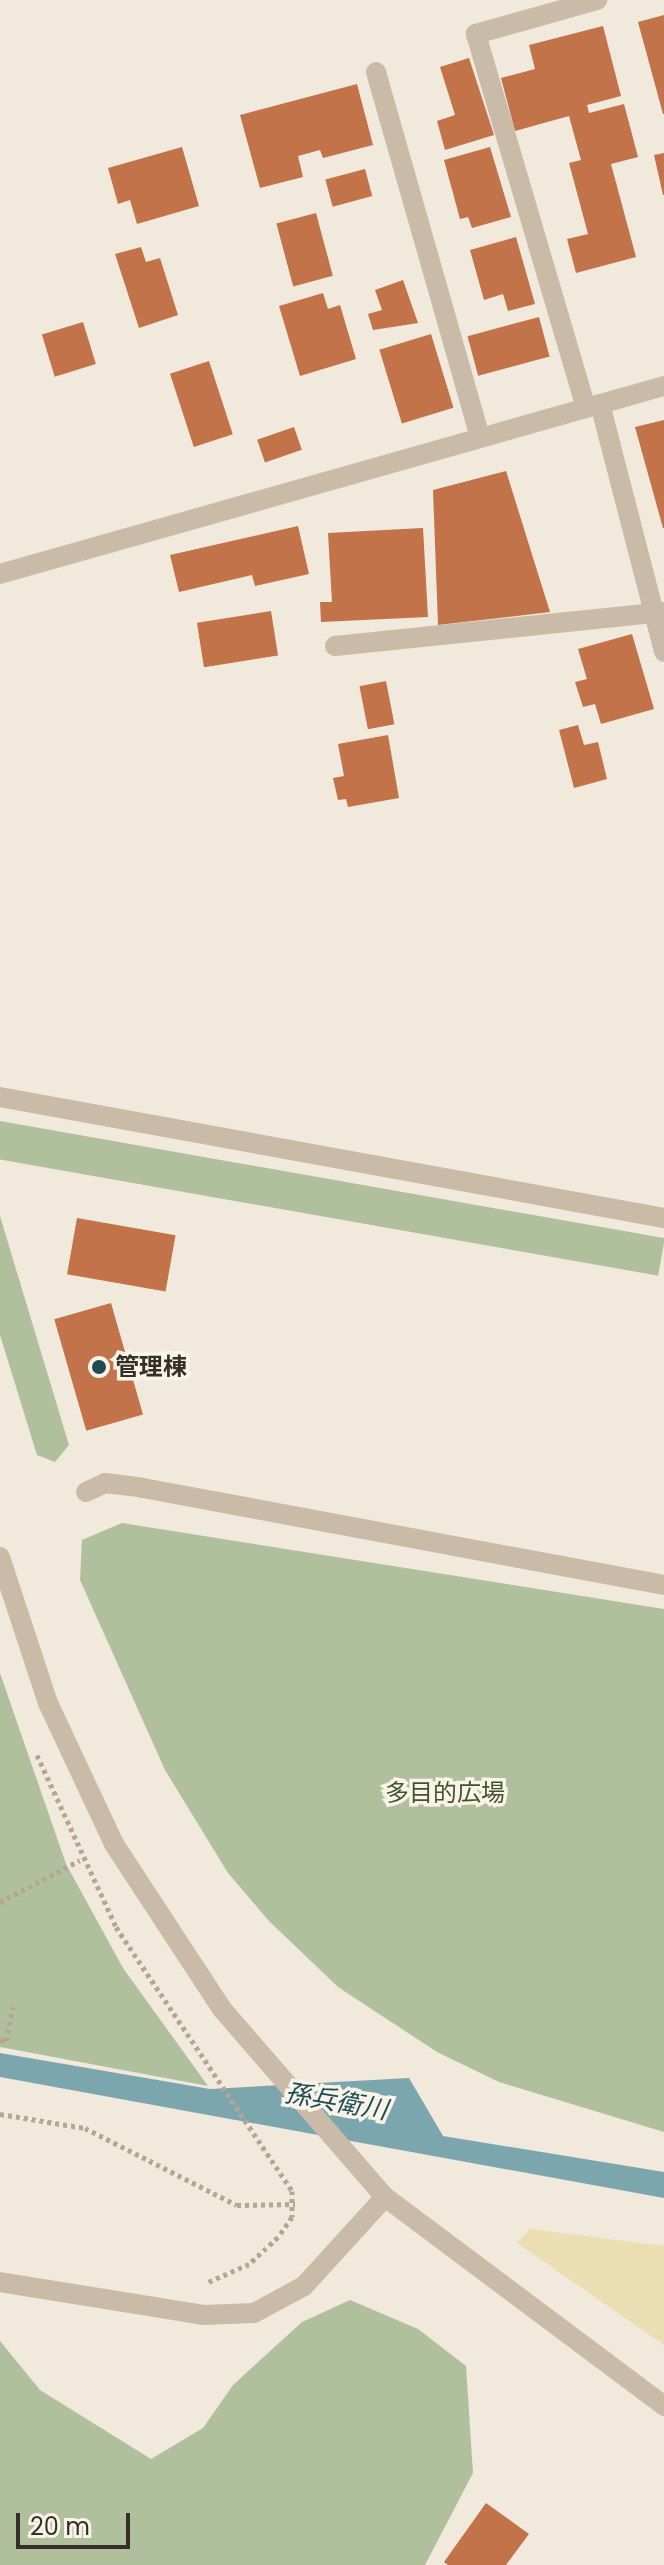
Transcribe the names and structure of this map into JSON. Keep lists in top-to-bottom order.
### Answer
{
  "water": ["孫兵衛川"],
  "parks": ["多目的広場"],
  "places": ["管理棟"],
  "scale_bar": "20 m"
}
